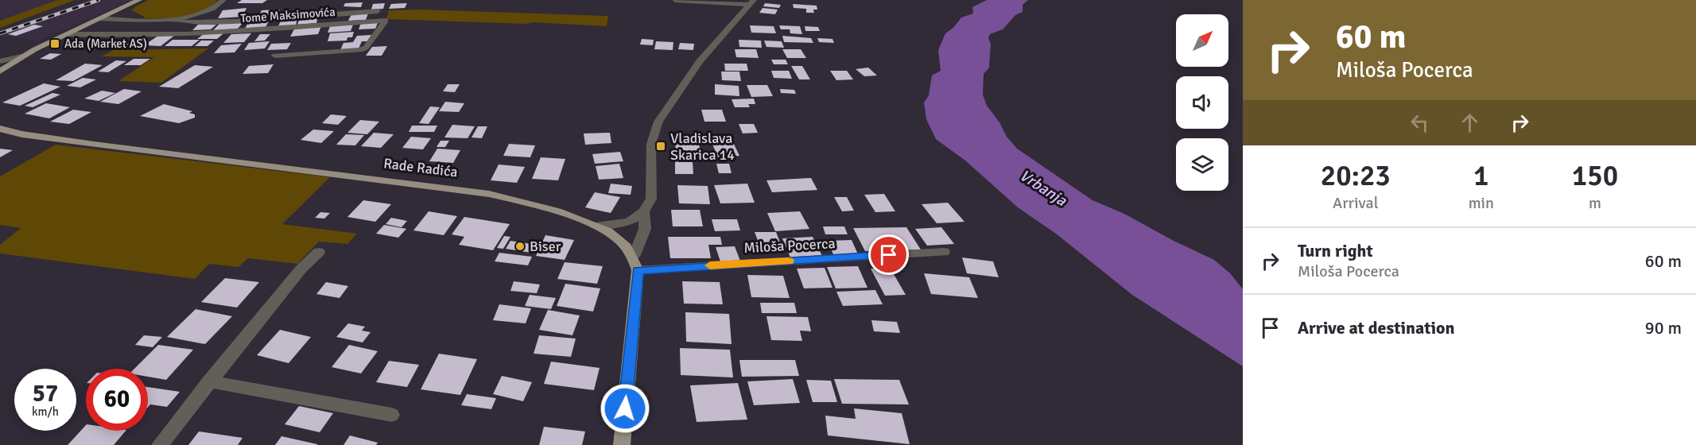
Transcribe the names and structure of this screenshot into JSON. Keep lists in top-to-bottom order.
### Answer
{
  "streets": {
    "main road": ["Rade Radića"],
    "street": ["Tome Maksimovića", "Miloša Pocerca"]
  },
  "crossings": [
    ["Rade Radića", "Miloša Pocerca"]
  ],
  "water": ["Vrbanja"],
  "places": {
    "transit": ["Ada (Market AS)", "Vladislava Skarica 14"],
    "other": ["Biser"]
  },
  "north": "top right",
  "page": {
    "turn": ["60 m", "Miloša Pocerca"],
    "eta": [
      "20:23",
      "Arrival",
      "1",
      "min",
      "150",
      "m"
    ],
    "list": [
      {
        "name": "Turn right",
        "note": "Miloša Pocerca",
        "value": "60 m"
      },
      {
        "name": "Arrive at destination",
        "value": "90 m"
      }
    ],
    "speed": "57 km/h",
    "limit": "60"
  }
}
